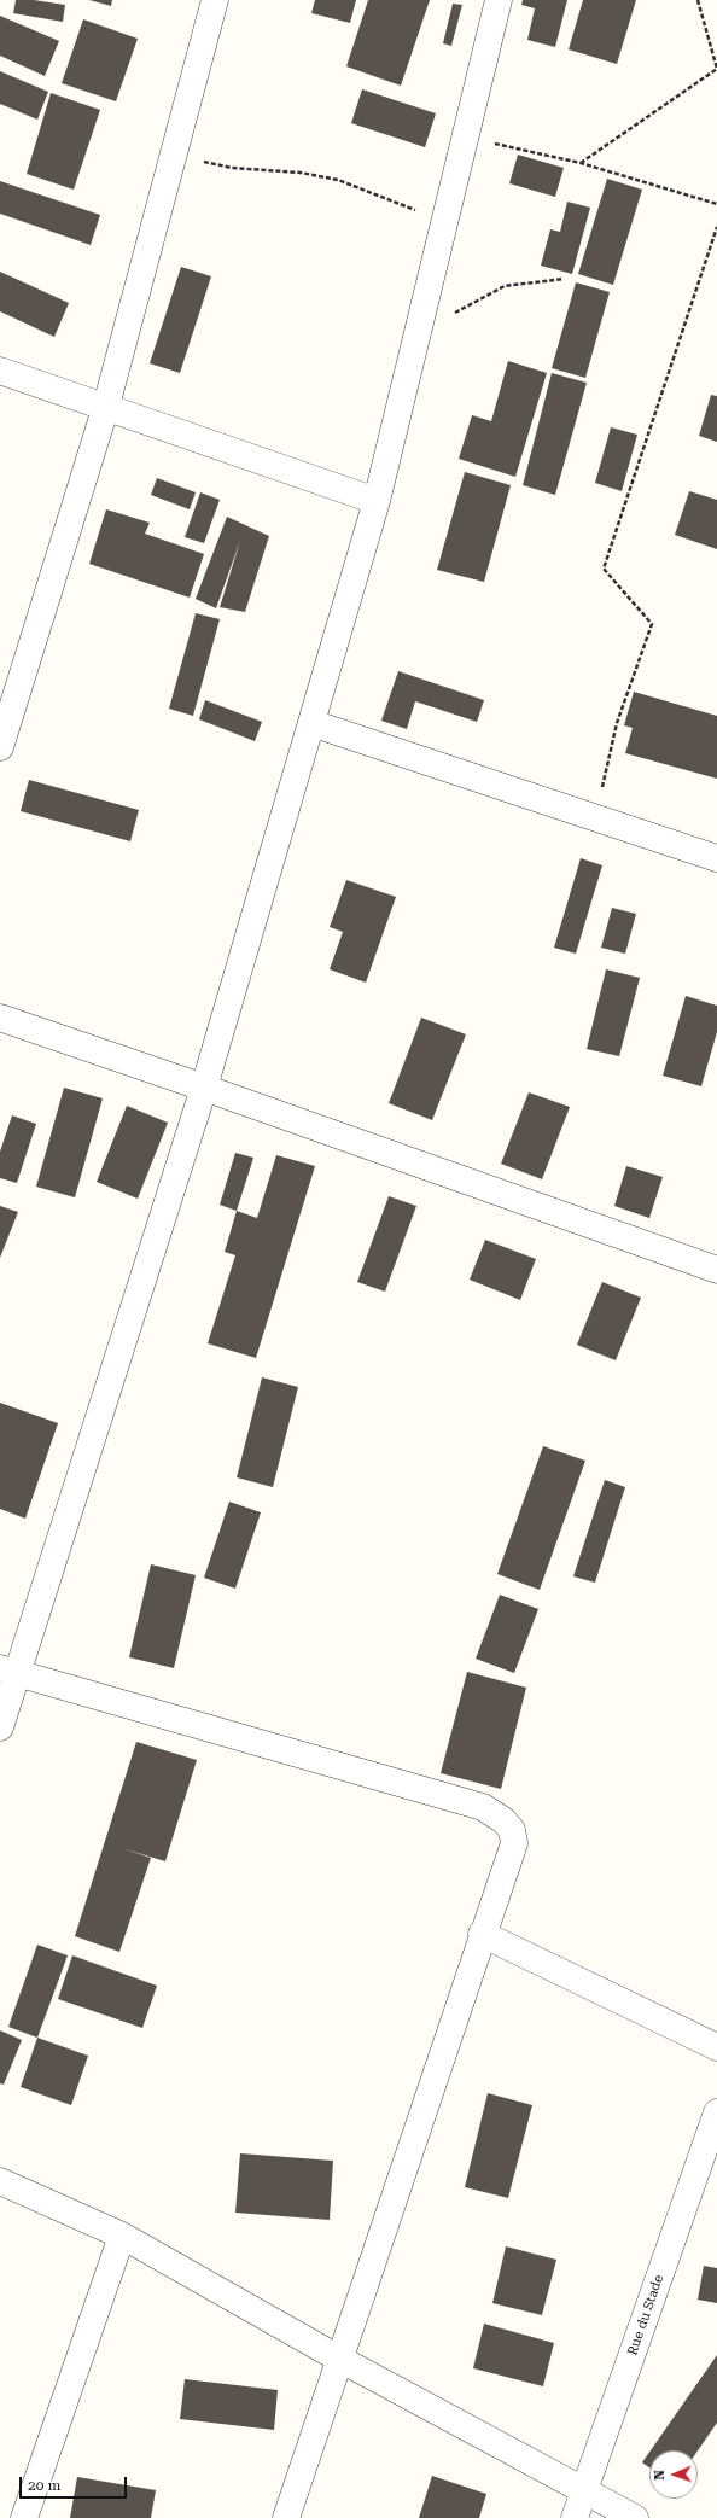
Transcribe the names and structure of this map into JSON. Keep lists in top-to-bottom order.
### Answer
{
  "streets": {
    "street": ["Rue du Stade"]
  },
  "scale_bar": "20 m",
  "north": "left"
}
